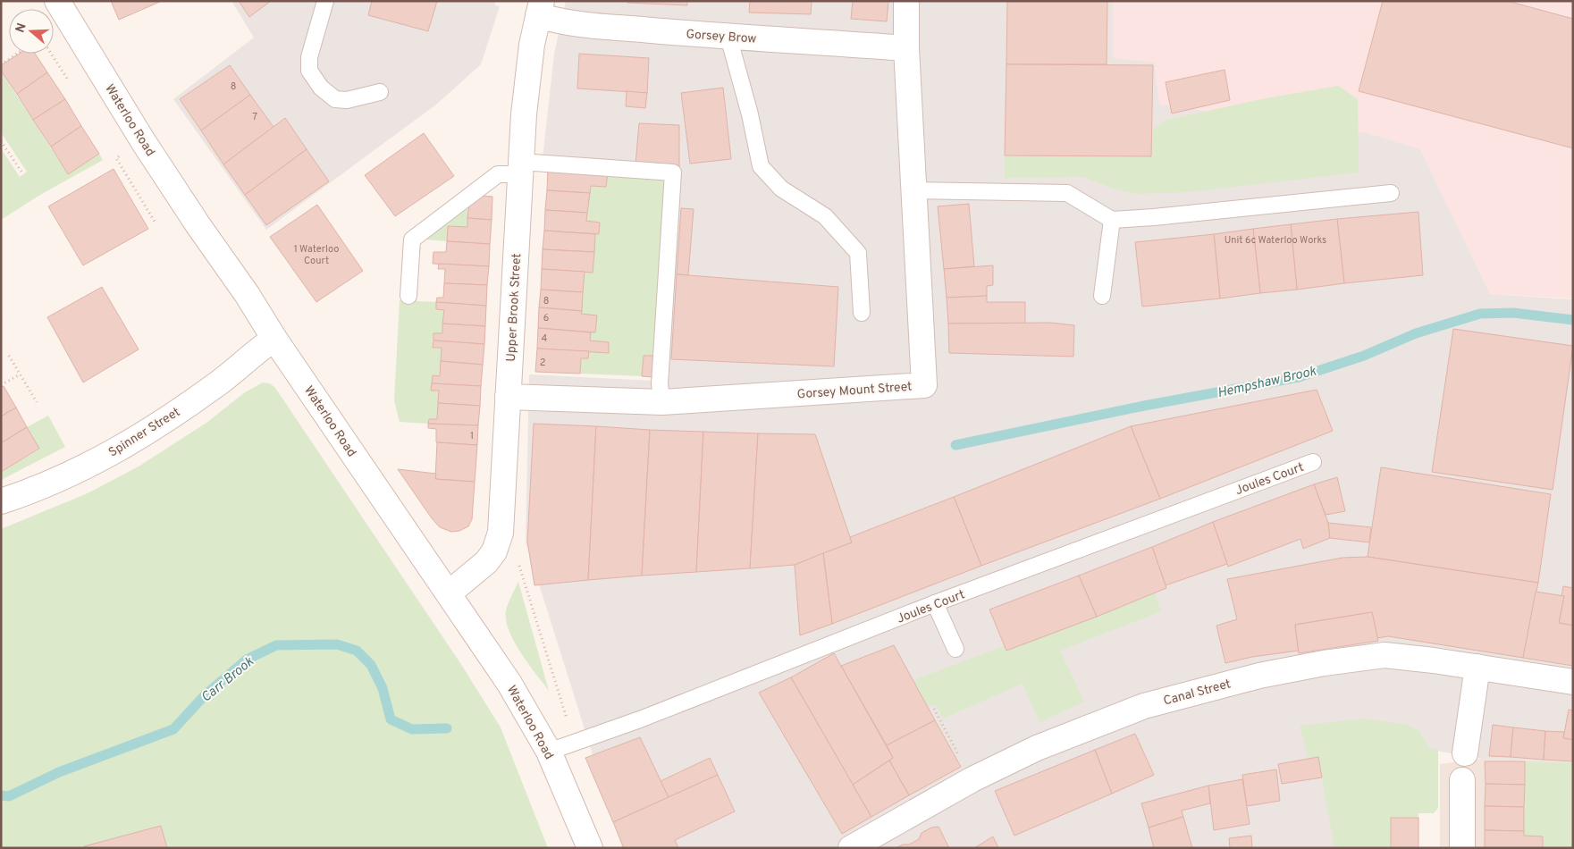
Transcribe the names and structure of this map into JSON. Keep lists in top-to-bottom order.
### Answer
{
  "streets": {
    "street": [
      "Gorsey Brow",
      "Waterloo Road",
      "Upper Brook Street",
      "Gorsey Mount Street",
      "Spinner Street",
      "Canal Street"
    ],
    "lane": ["Joules Court"]
  },
  "crossings": [
    ["Gorsey Brow", "Upper Brook Street"],
    ["Gorsey Brow", "Gorsey Mount Street"],
    ["Waterloo Road", "Upper Brook Street"],
    ["Waterloo Road", "Spinner Street"],
    ["Waterloo Road", "Joules Court"],
    ["Upper Brook Street", "Gorsey Mount Street"]
  ],
  "water": ["Hempshaw Brook", "Carr Brook"],
  "house_numbers": [
    "8",
    "7",
    "Unit 6c Waterloo Works",
    "1 Waterloo Court",
    "8",
    "6",
    "4",
    "2",
    "1"
  ],
  "north": "left"
}
